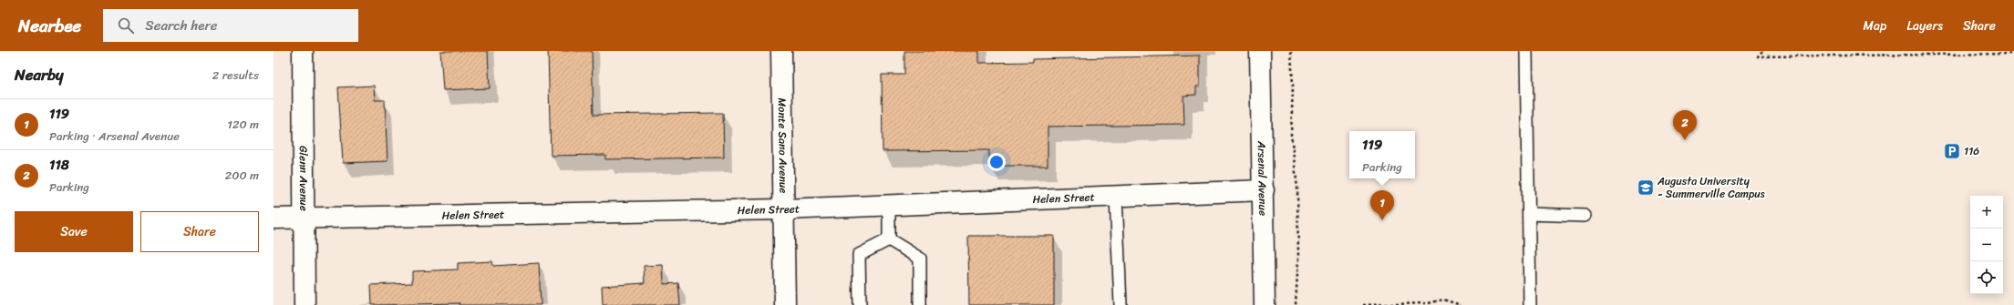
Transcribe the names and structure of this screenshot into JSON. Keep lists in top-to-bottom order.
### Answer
{
  "streets": {
    "street": [
      "Monte Sano Avenue",
      "Arsenal Avenue",
      "Glenn Avenue",
      "Helen Street"
    ]
  },
  "crossings": [
    ["Monte Sano Avenue", "Helen Street"],
    ["Arsenal Avenue", "Helen Street"],
    ["Glenn Avenue", "Helen Street"]
  ],
  "places": {
    "parking": ["116"],
    "school or university": ["Augusta University - Summerville Campus"]
  },
  "page": {
    "header": "Nearbee",
    "search": "Search here",
    "nav": ["Map", "Layers", "Share"],
    "heading": ["Nearby", "2 results"],
    "list": [
      {
        "mark": "1",
        "name": "119",
        "note": "Parking · Arsenal Avenue",
        "value": "120 m"
      },
      {
        "mark": "2",
        "name": "118",
        "note": "Parking",
        "value": "200 m"
      }
    ],
    "pins": ["2", "1"],
    "popup": ["119", "Parking"],
    "map_buttons": ["+", "−"],
    "buttons": ["Save", "Share"]
  }
}
